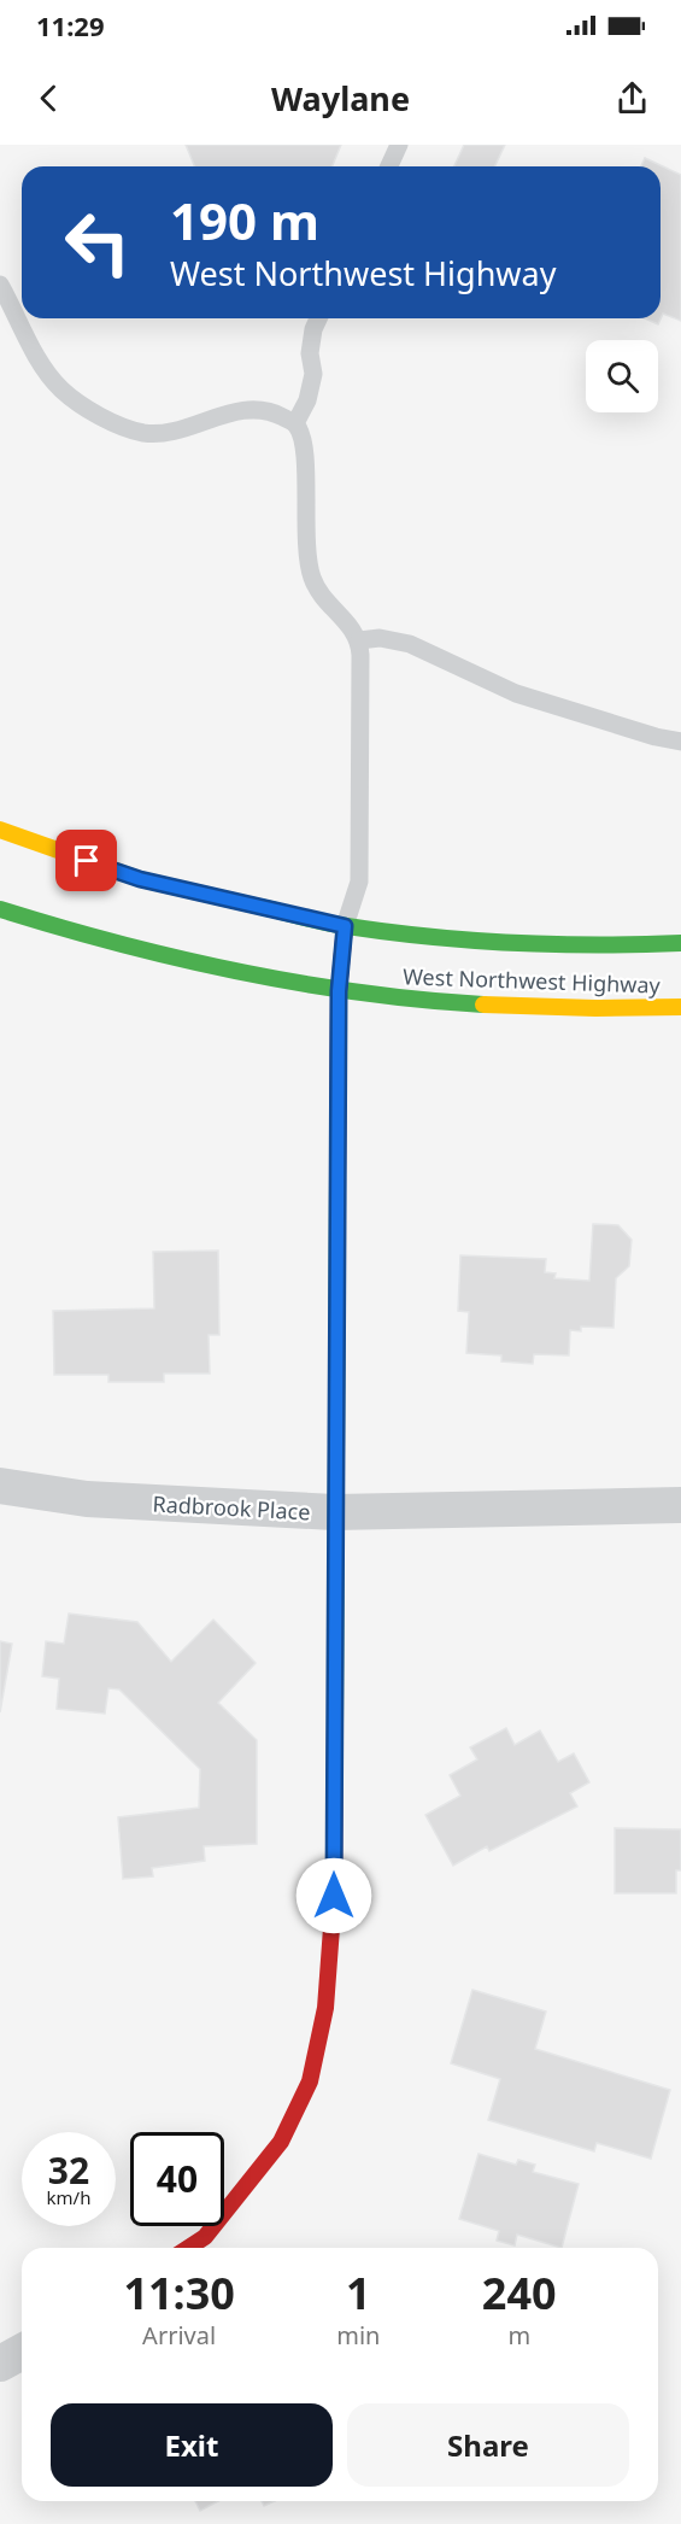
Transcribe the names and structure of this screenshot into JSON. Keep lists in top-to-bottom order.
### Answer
{
  "streets": {
    "main road": ["West Northwest Highway"],
    "street": ["Radbrook Place"]
  },
  "page": {
    "status": "11:29",
    "header": "Waylane",
    "turn": ["190 m", "West Northwest Highway"],
    "speed": "32 km/h",
    "limit": "40",
    "eta": [
      "11:30",
      "Arrival",
      "1",
      "min",
      "240",
      "m"
    ],
    "buttons": ["Exit", "Share"]
  }
}
